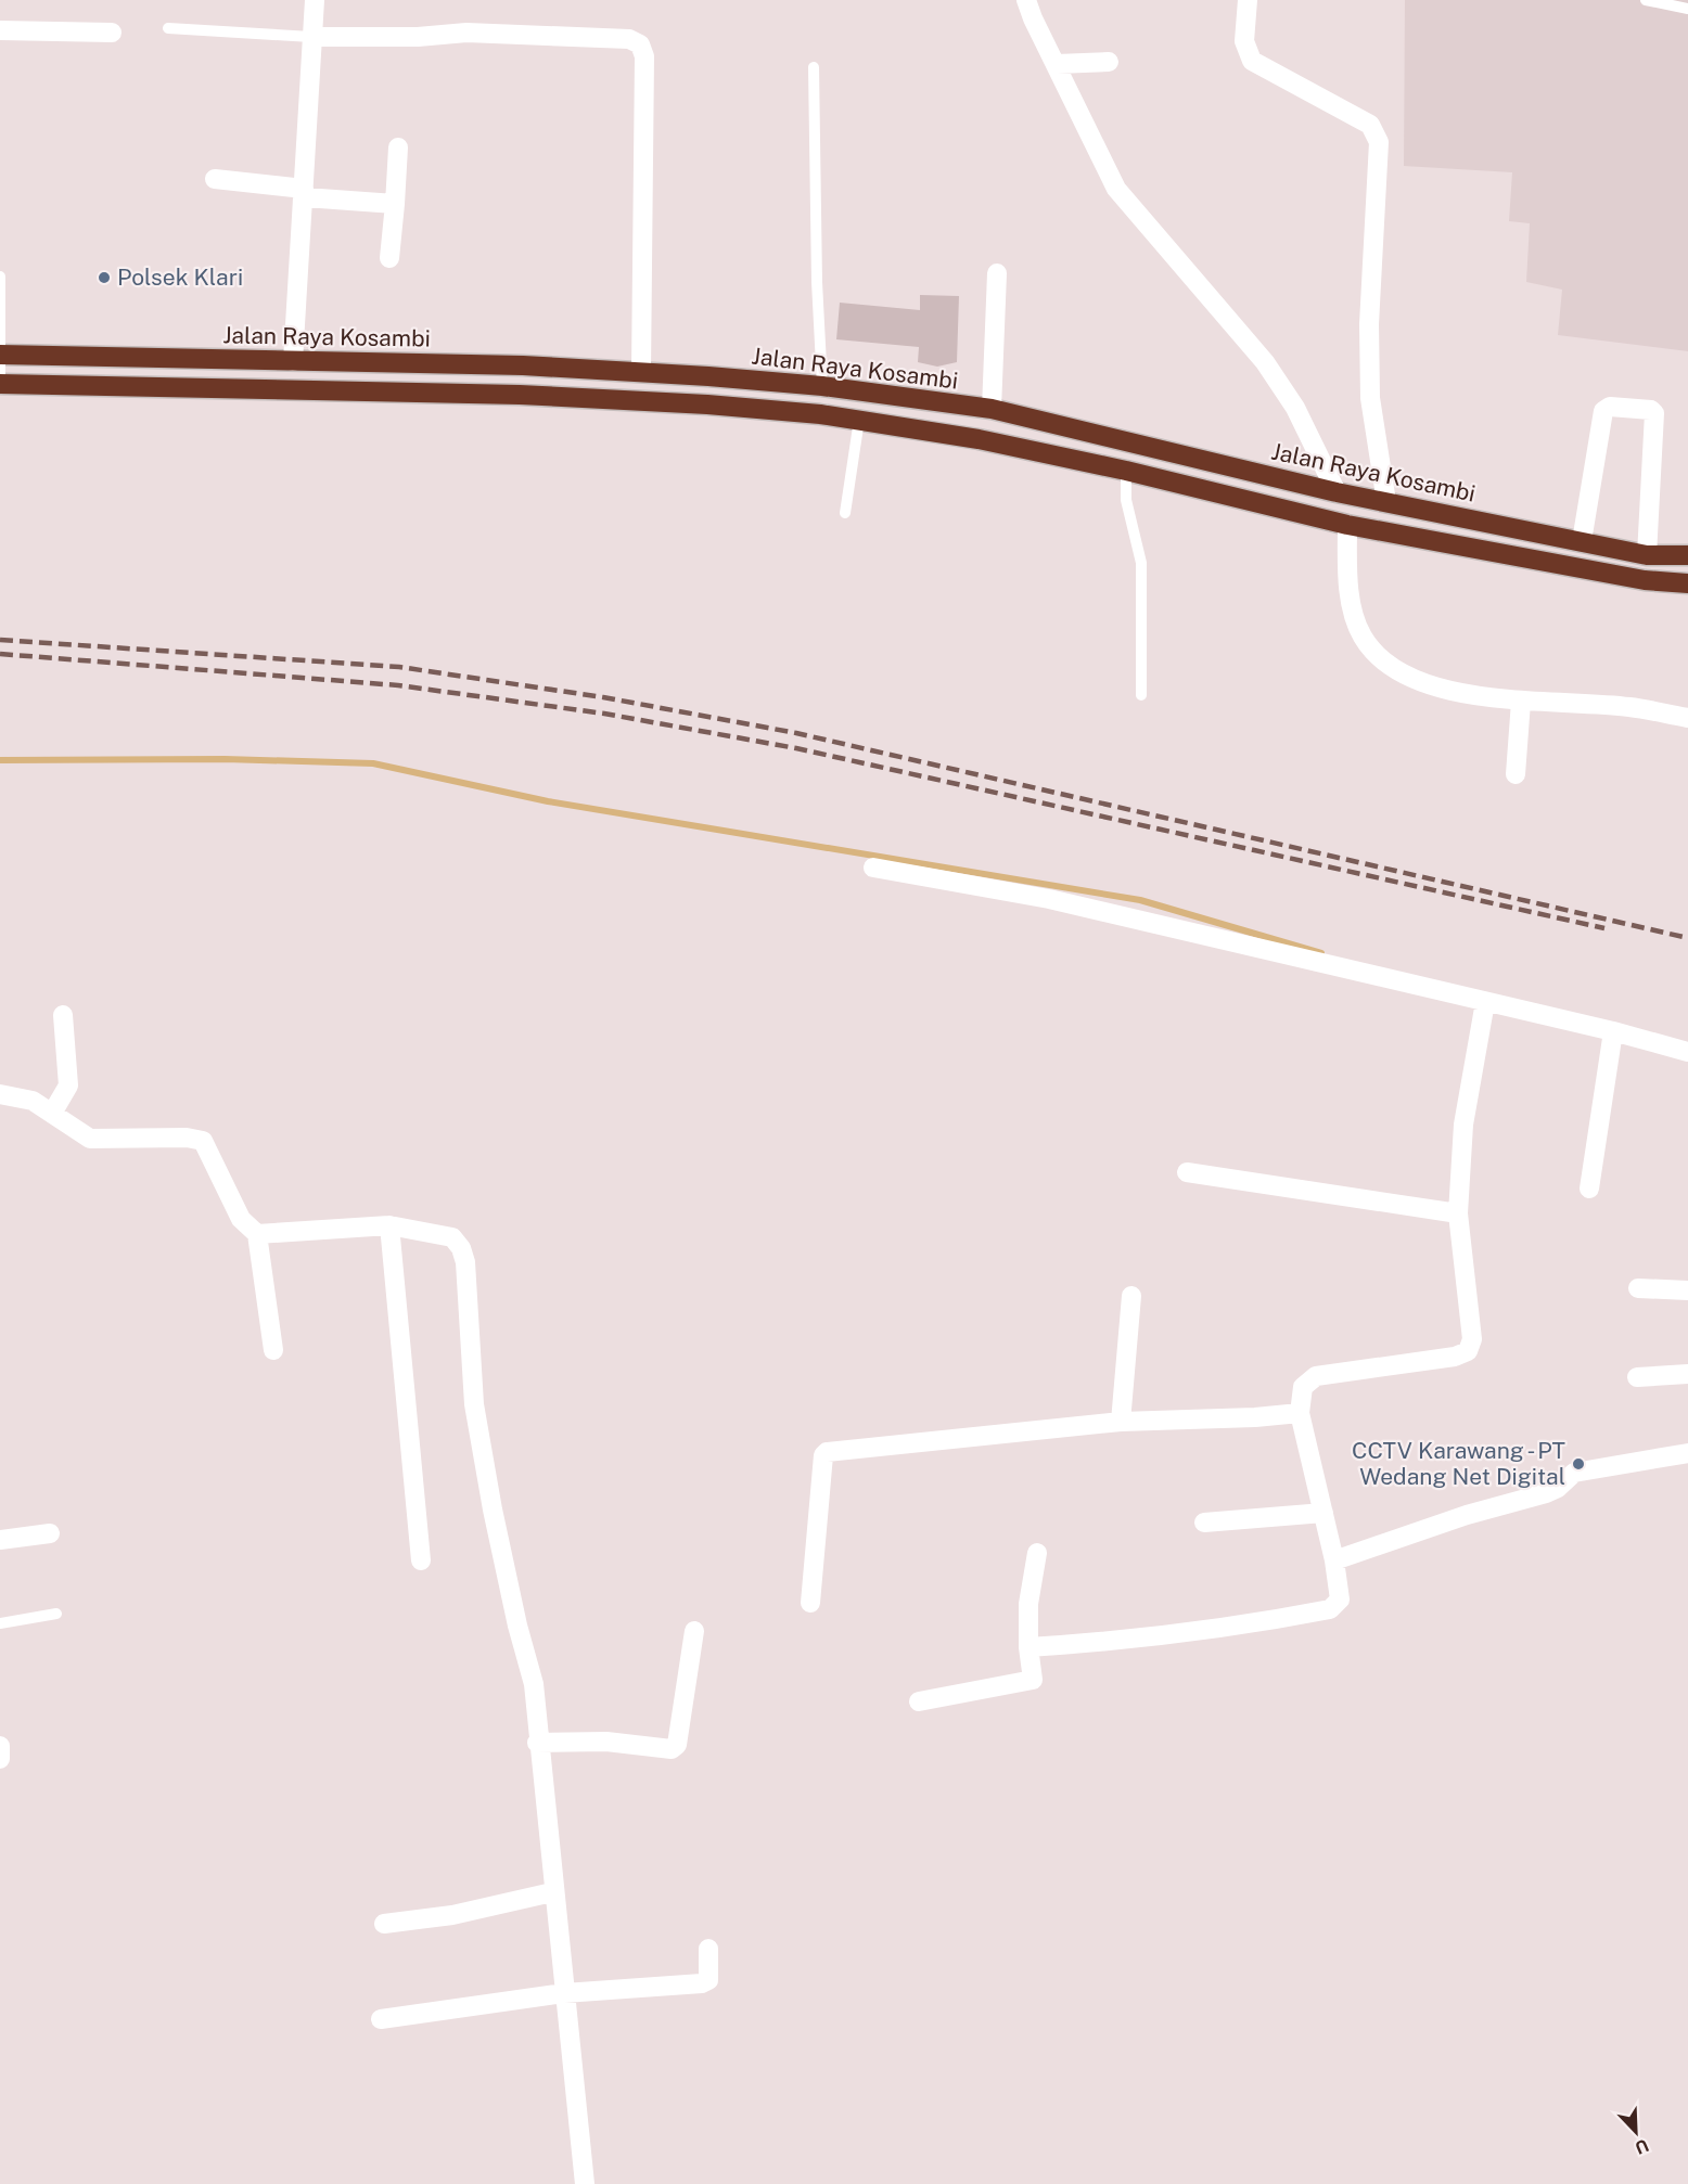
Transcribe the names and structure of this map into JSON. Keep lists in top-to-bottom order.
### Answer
{
  "streets": {
    "highway": ["Jalan Raya Kosambi"]
  },
  "places": ["Polsek Klari", "CCTV Karawang - PT Wedang Net Digital"],
  "north": "bottom right"
}
